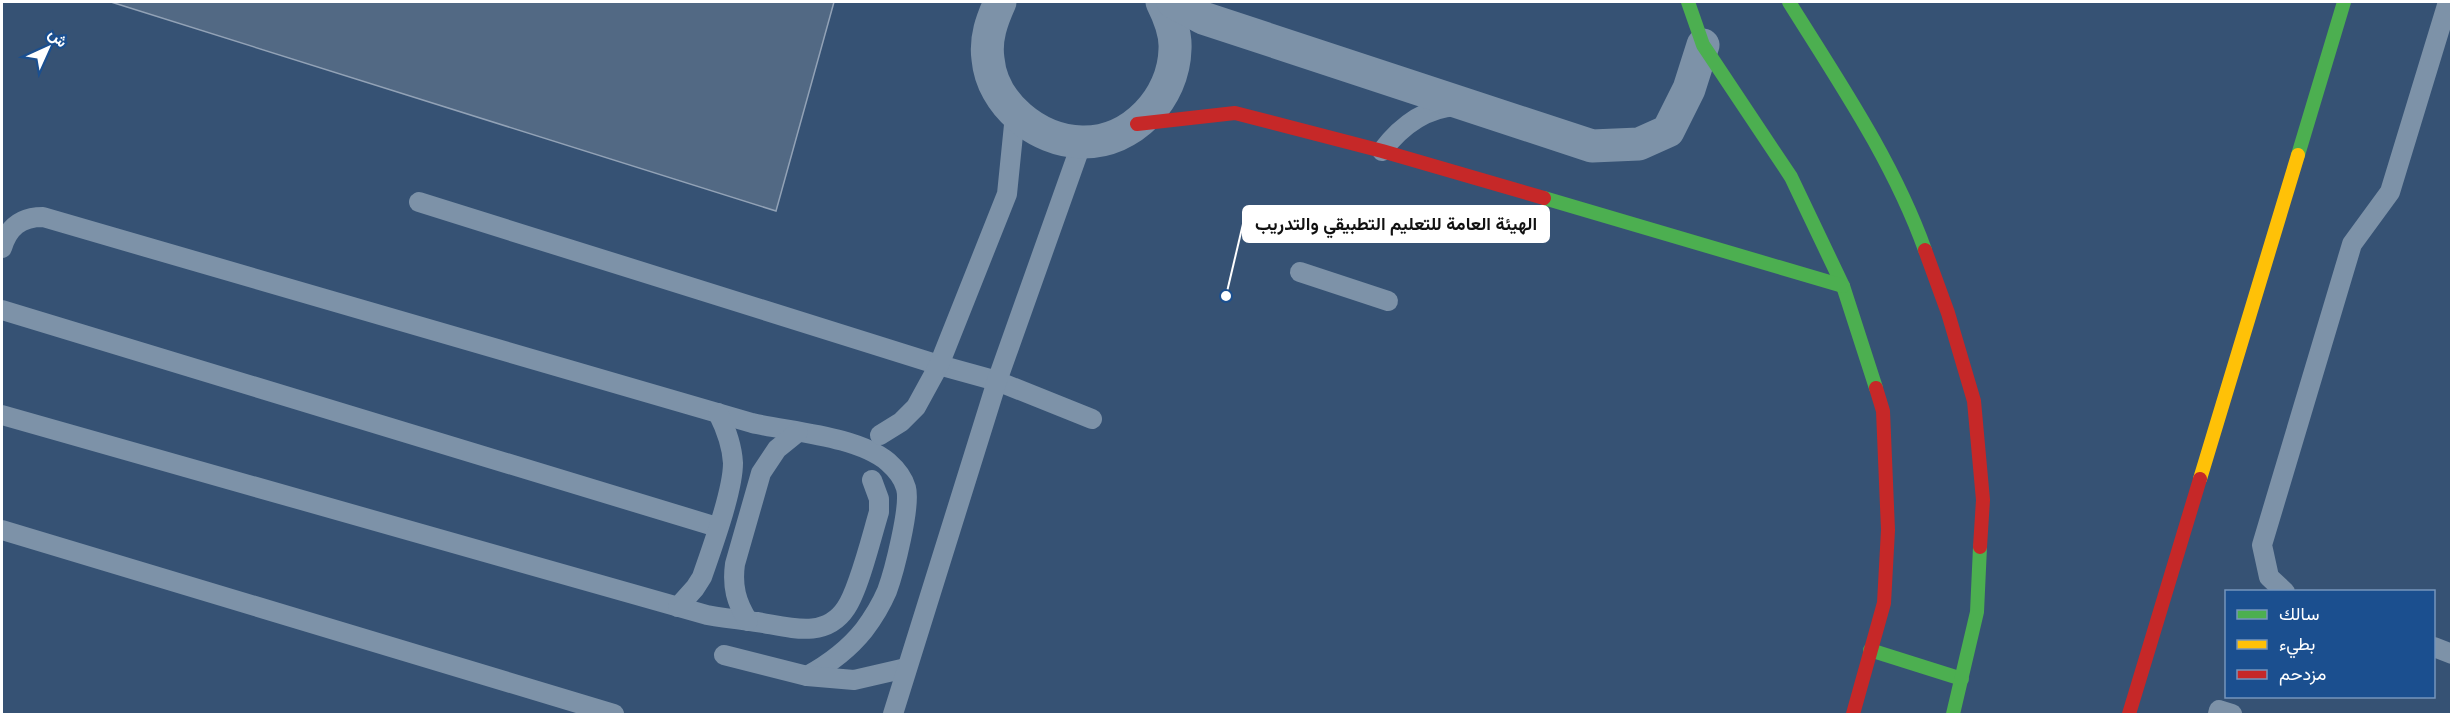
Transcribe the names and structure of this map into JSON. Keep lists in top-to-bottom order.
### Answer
{
  "places": ["الهيئة العامة للتعليم التطبيقي والتدريب"],
  "legend": ["سالك", "بطيء", "مزدحم"],
  "north": "top right"
}
